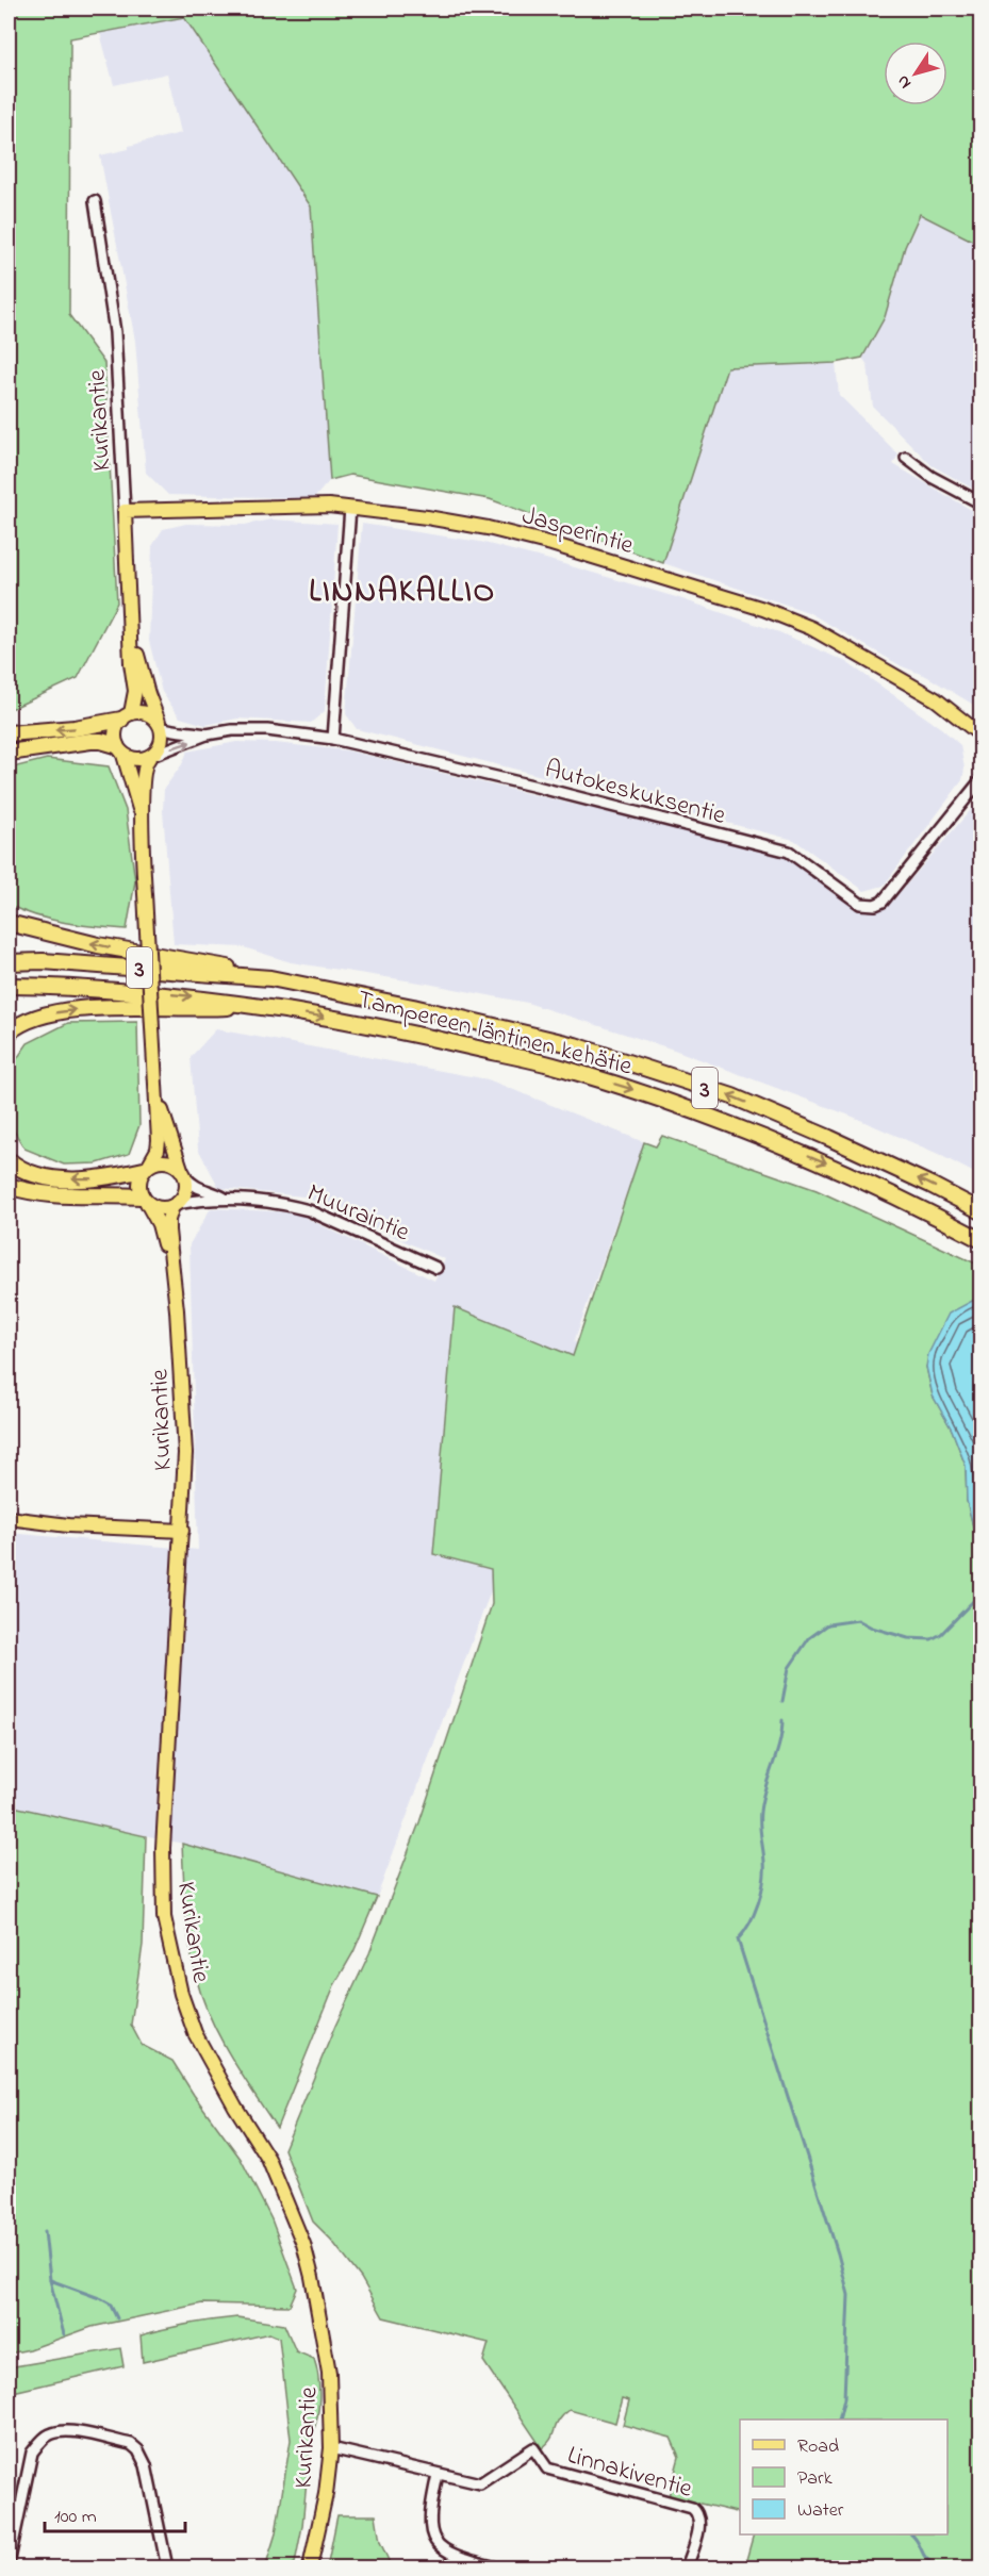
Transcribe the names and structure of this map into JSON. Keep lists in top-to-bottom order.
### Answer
{
  "streets": {
    "highway": ["3", "Tampereen läntinen kehätie"],
    "main road": ["Kurikantie", "Jasperintie"],
    "street": ["Autokeskuksentie", "Muuraintie", "Linnakiventie"]
  },
  "crossings": [
    ["Kurikantie", "Jasperintie"],
    ["Kurikantie", "Autokeskuksentie"],
    ["Kurikantie", "Muuraintie"],
    ["Kurikantie", "Linnakiventie"]
  ],
  "districts": ["LINNAKALLIO"],
  "legend": ["Road", "Park", "Water"],
  "scale_bar": "100 m",
  "north": "bottom left"
}
